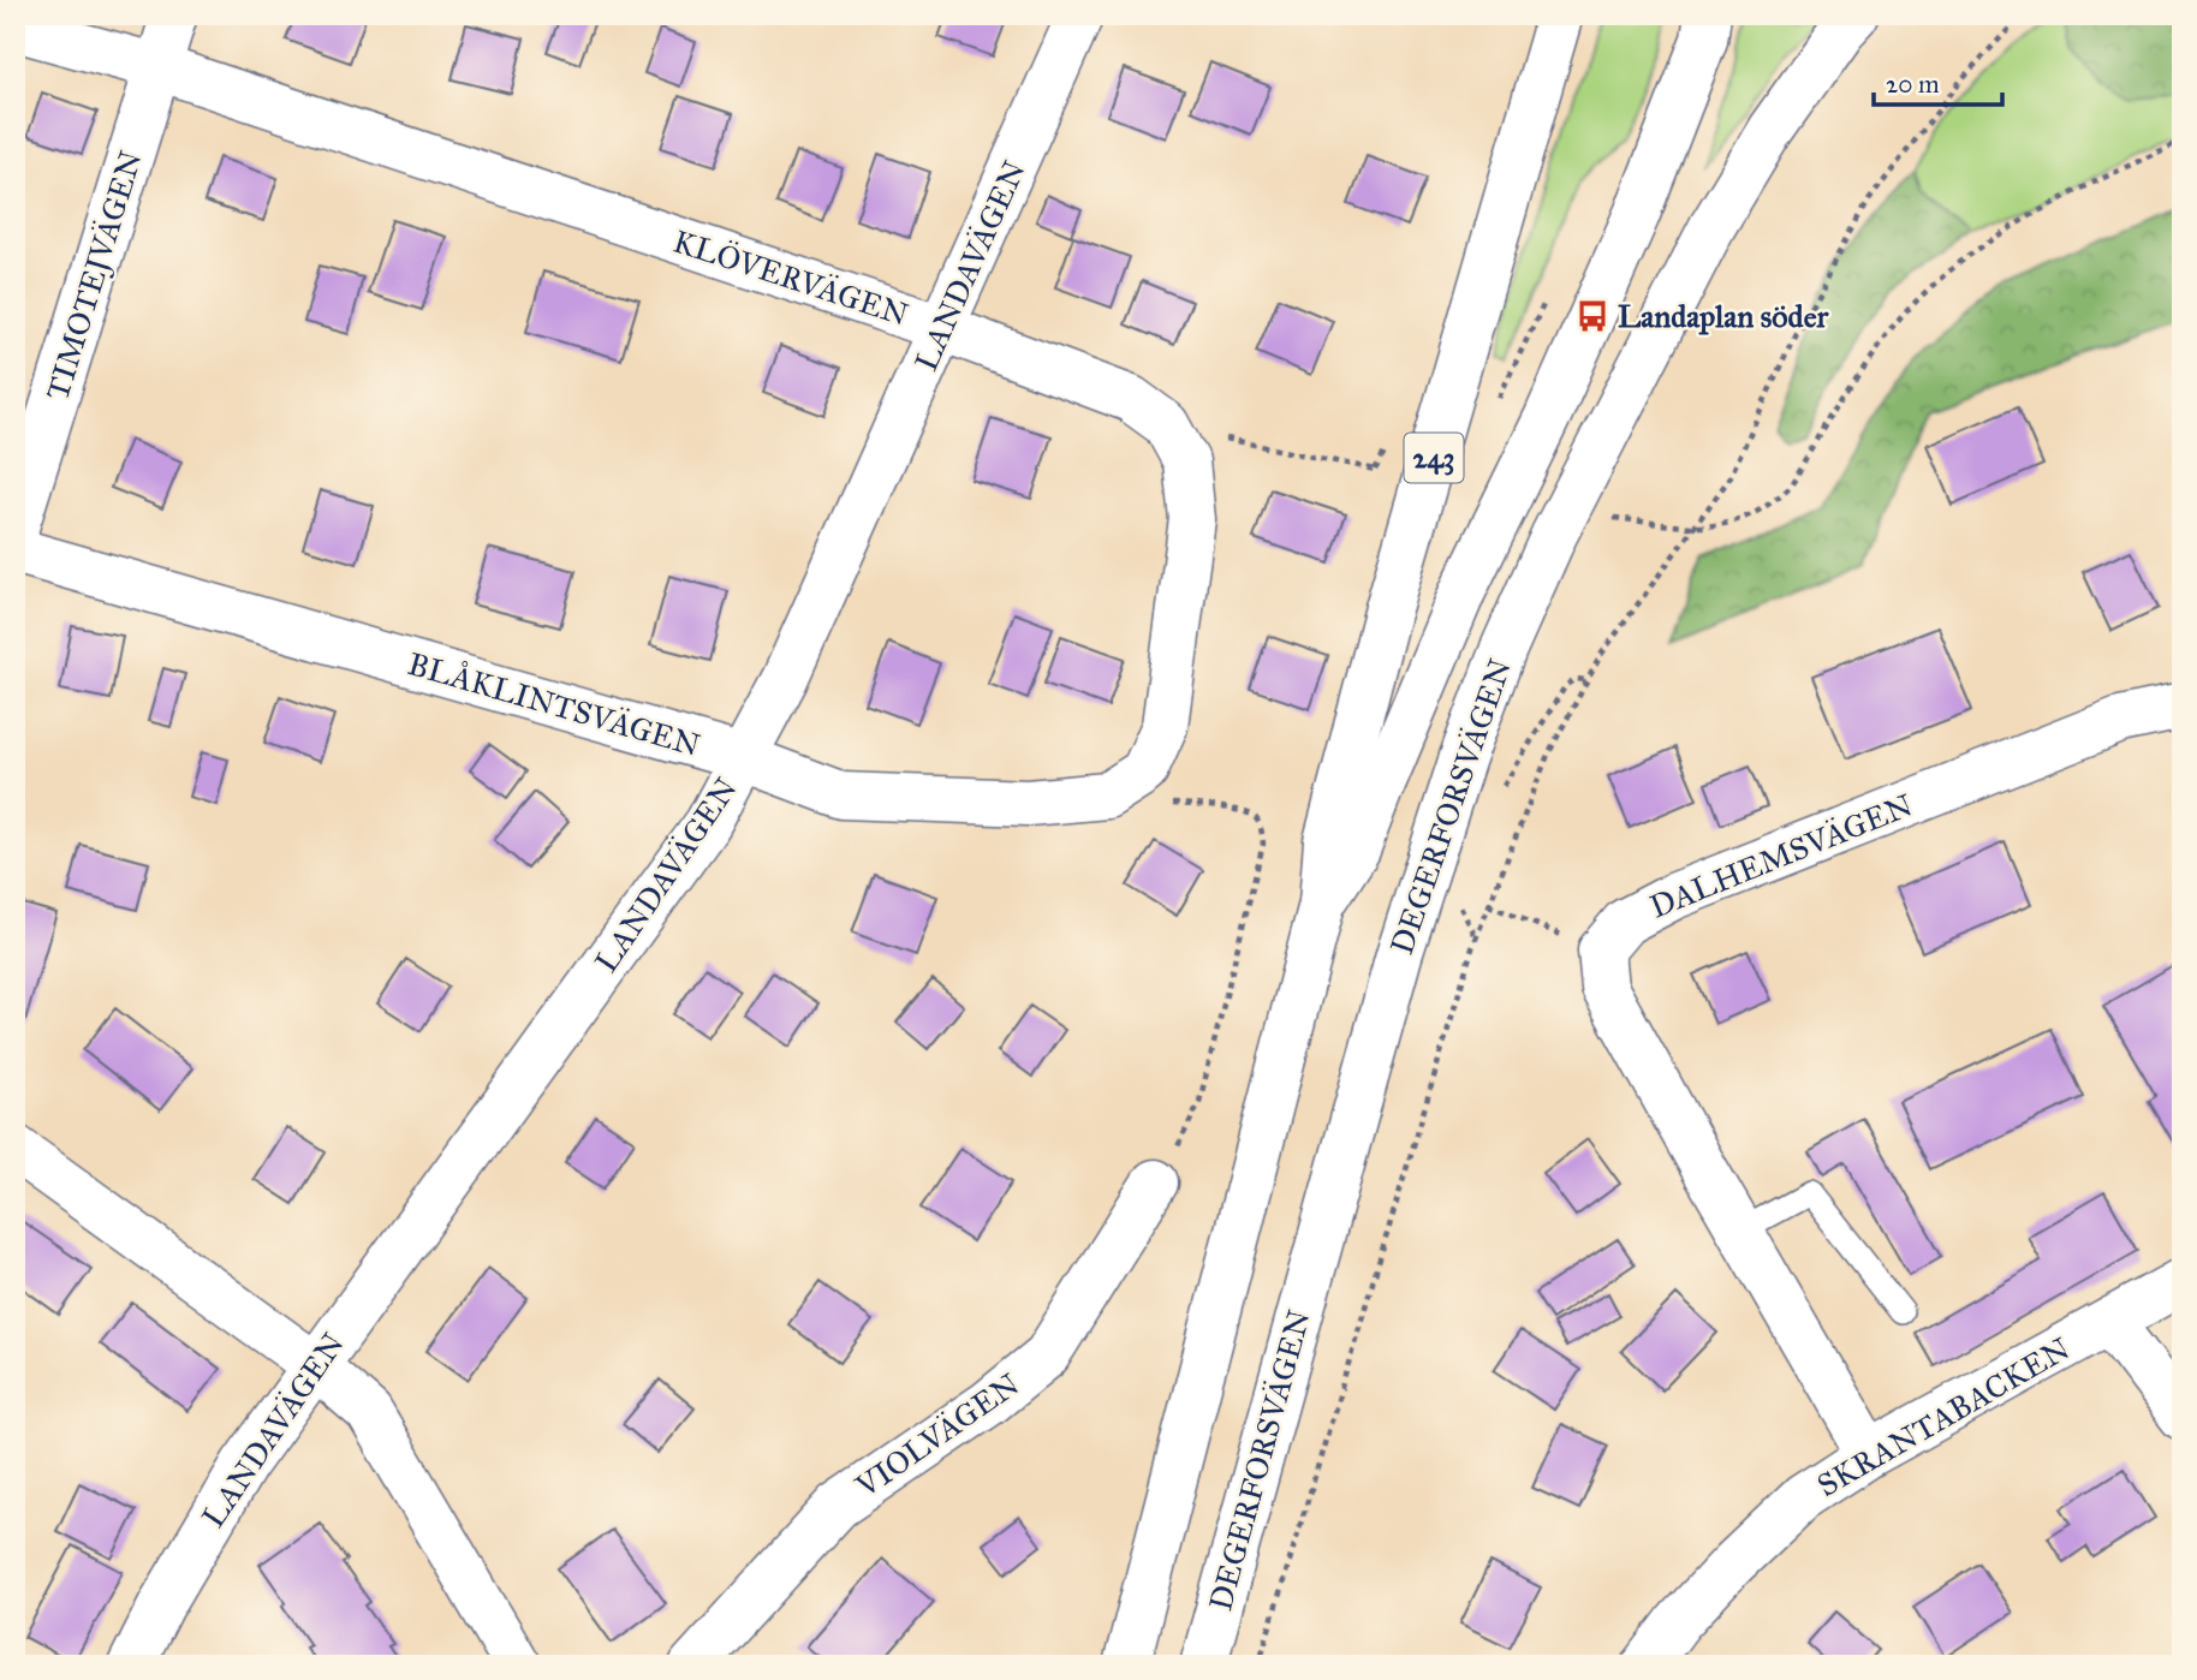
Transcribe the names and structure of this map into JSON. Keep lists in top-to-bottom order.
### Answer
{
  "streets": {
    "main road": [
      "LANDAVÄGEN",
      "TIMOTEJVÄGEN",
      "KLÖVERVÄGEN",
      "243",
      "BLÅKLINTSVÄGEN",
      "DEGERFORSVÄGEN",
      "DALHEMSVÄGEN",
      "SKRANTABACKEN",
      "VIOLVÄGEN"
    ]
  },
  "crossings": [
    ["LANDAVÄGEN", "KLÖVERVÄGEN"],
    ["LANDAVÄGEN", "BLÅKLINTSVÄGEN"],
    ["TIMOTEJVÄGEN", "KLÖVERVÄGEN"],
    ["KLÖVERVÄGEN", "BLÅKLINTSVÄGEN"],
    ["243", "DEGERFORSVÄGEN"]
  ],
  "places": {
    "bus stop": ["Landaplan söder"]
  },
  "scale_bar": "20 m"
}
